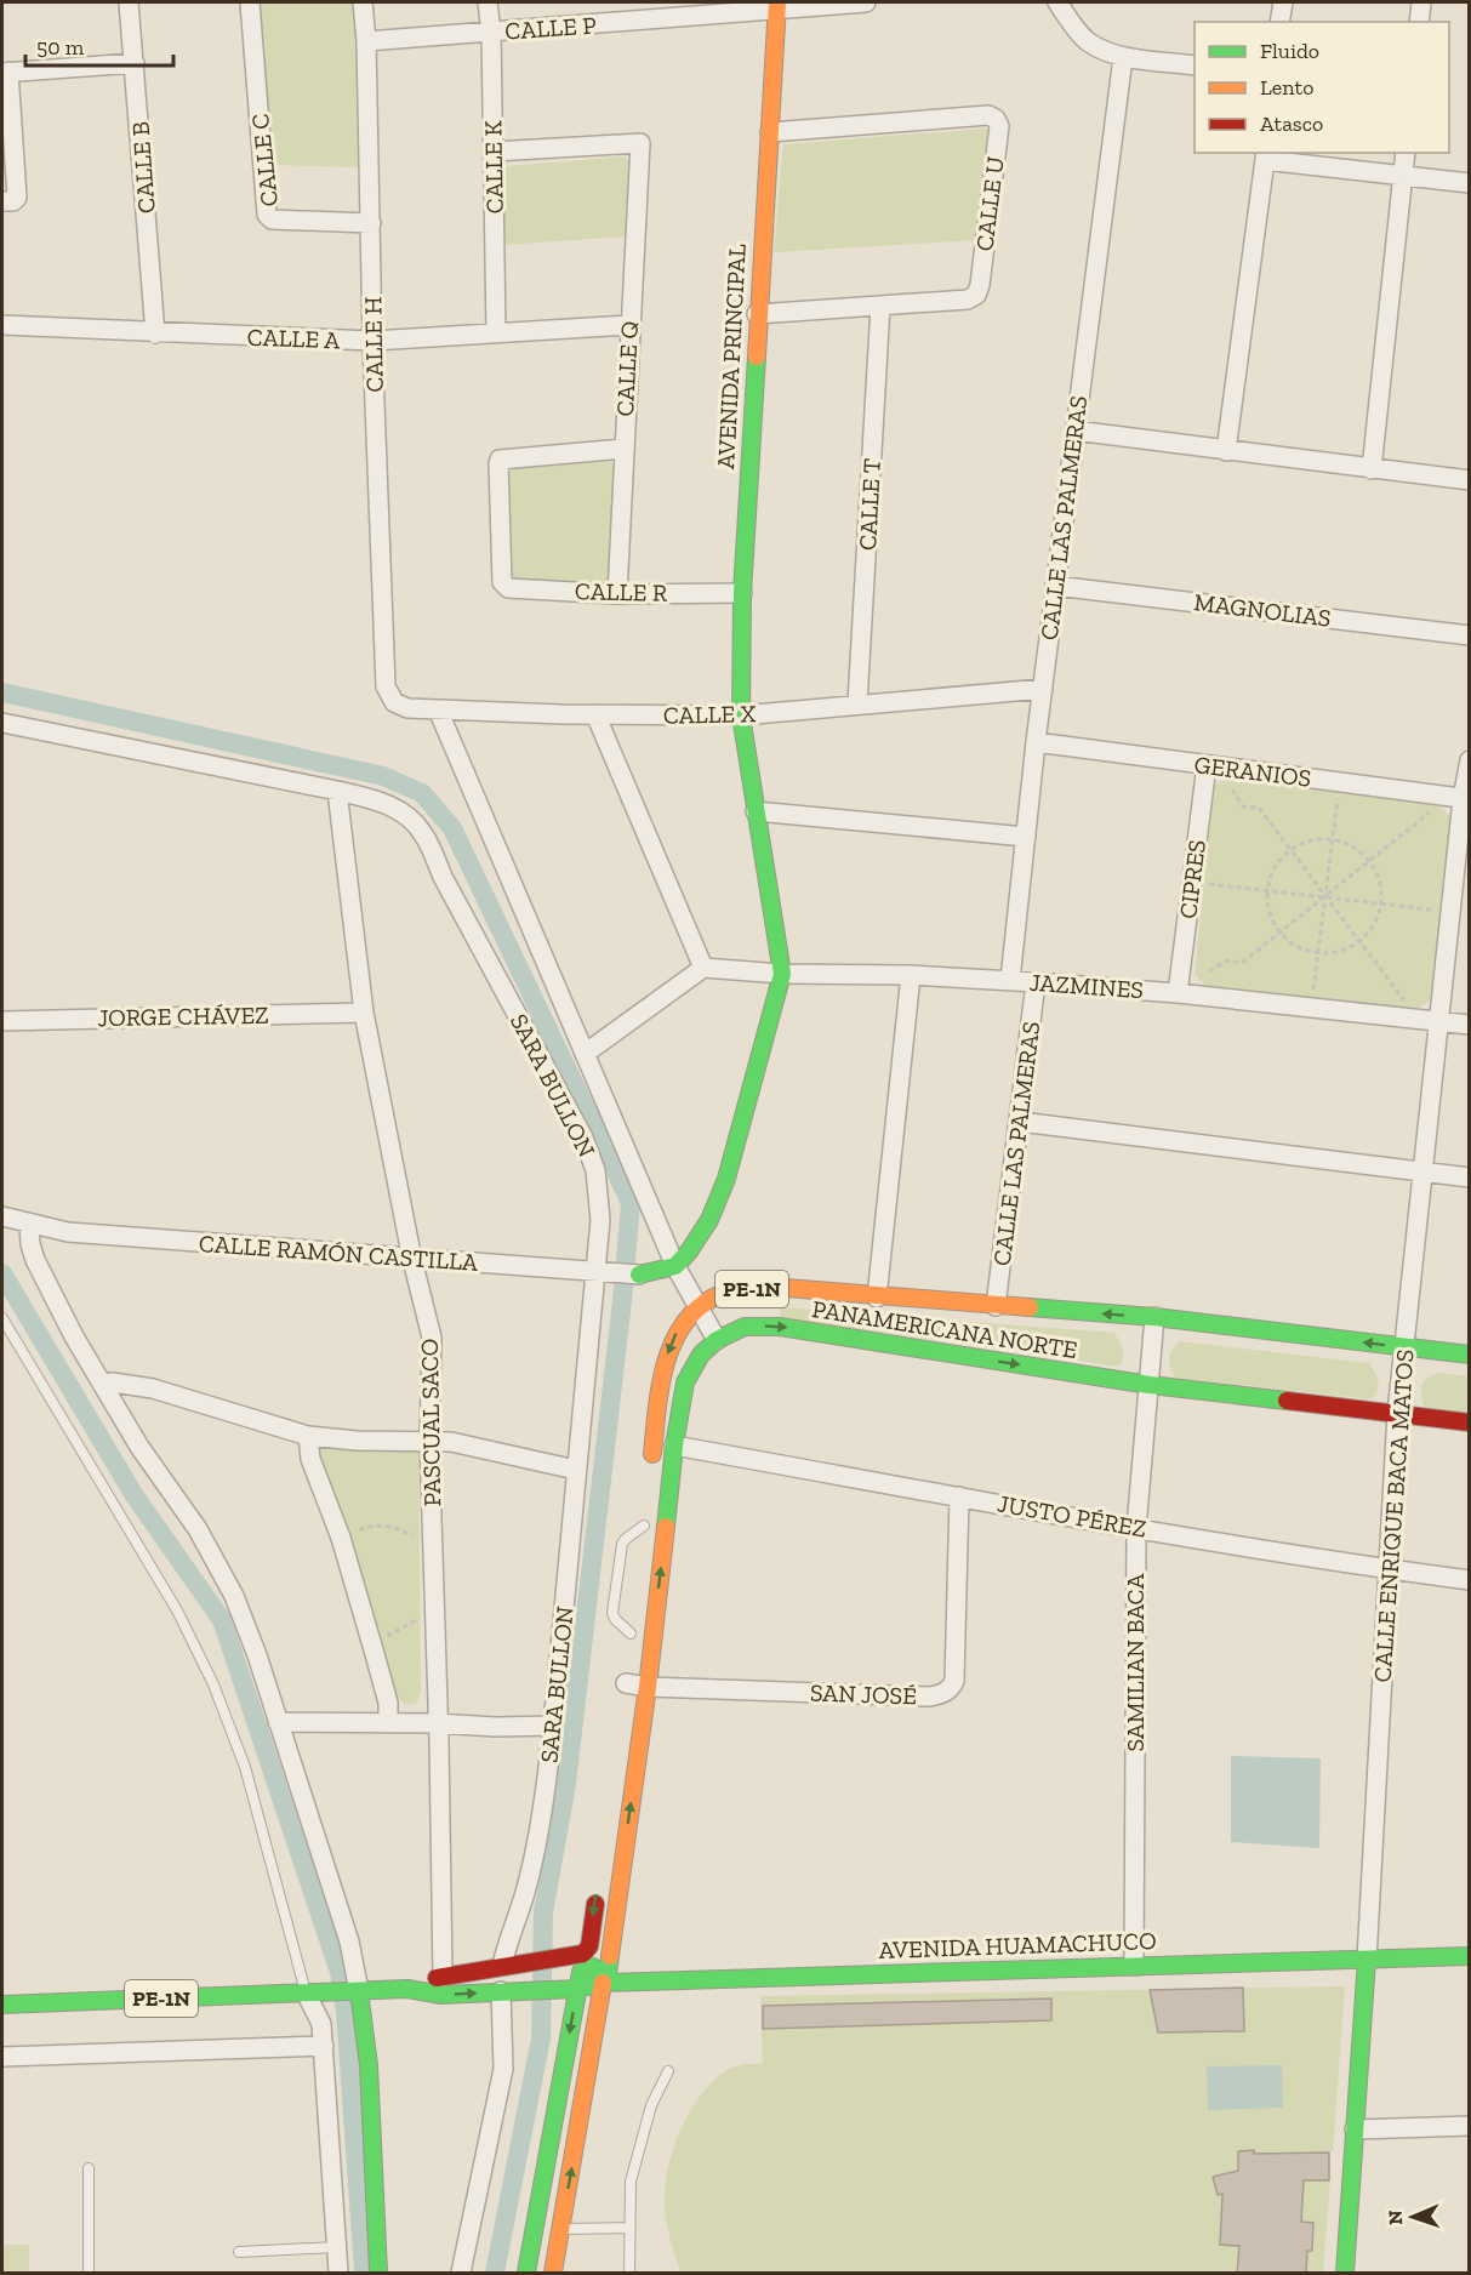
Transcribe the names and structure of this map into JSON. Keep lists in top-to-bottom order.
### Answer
{
  "streets": {
    "main road": [
      "AVENIDA PRINCIPAL",
      "CALLE RAMÓN CASTILLA",
      "PE-1N",
      "PANAMERICANA NORTE",
      "CALLE ENRIQUE BACA MATOS",
      "AVENIDA HUAMACHUCO"
    ],
    "street": [
      "CALLE P",
      "CALLE C",
      "CALLE B",
      "CALLE K",
      "CALLE U",
      "CALLE A",
      "CALLE H",
      "CALLE Q",
      "CALLE T",
      "CALLE LAS PALMERAS",
      "CALLE R",
      "MAGNOLIAS",
      "CALLE X",
      "GERANIOS",
      "CIPRES",
      "JAZMINES",
      "JORGE CHÁVEZ",
      "SARA BULLON",
      "PASCUAL SACO",
      "JUSTO PÉREZ",
      "SAMILIAN BACA",
      "SAN JOSÉ"
    ]
  },
  "crossings": [
    ["CALLE P", "CALLE K"],
    ["CALLE P", "CALLE H"],
    ["CALLE P", "AVENIDA PRINCIPAL"],
    ["CALLE C", "CALLE H"],
    ["CALLE B", "CALLE A"],
    ["CALLE K", "CALLE A"],
    ["CALLE K", "CALLE Q"],
    ["CALLE U", "AVENIDA PRINCIPAL"],
    ["CALLE U", "CALLE T"],
    ["CALLE A", "CALLE H"],
    ["CALLE A", "CALLE Q"],
    ["CALLE H", "CALLE X"],
    ["AVENIDA PRINCIPAL", "CALLE R"],
    ["AVENIDA PRINCIPAL", "CALLE X"],
    ["AVENIDA PRINCIPAL", "JAZMINES"],
    ["CALLE Q", "CALLE R"],
    ["CALLE T", "CALLE X"],
    ["CALLE LAS PALMERAS", "MAGNOLIAS"],
    ["CALLE LAS PALMERAS", "CALLE X"],
    ["CALLE LAS PALMERAS", "GERANIOS"],
    ["CALLE LAS PALMERAS", "JAZMINES"],
    ["CALLE LAS PALMERAS", "PANAMERICANA NORTE"],
    ["GERANIOS", "CIPRES"],
    ["GERANIOS", "CALLE ENRIQUE BACA MATOS"],
    ["CIPRES", "JAZMINES"],
    ["JAZMINES", "CALLE ENRIQUE BACA MATOS"],
    ["JORGE CHÁVEZ", "PASCUAL SACO"],
    ["SARA BULLON", "CALLE RAMÓN CASTILLA"],
    ["SARA BULLON", "PE-1N"],
    ["SARA BULLON", "PASCUAL SACO"],
    ["CALLE RAMÓN CASTILLA", "PASCUAL SACO"],
    ["PE-1N", "PANAMERICANA NORTE"],
    ["PE-1N", "PASCUAL SACO"],
    ["PE-1N", "AVENIDA HUAMACHUCO"],
    ["PANAMERICANA NORTE", "JUSTO PÉREZ"],
    ["PANAMERICANA NORTE", "CALLE ENRIQUE BACA MATOS"],
    ["PANAMERICANA NORTE", "SAMILIAN BACA"],
    ["PANAMERICANA NORTE", "SAN JOSÉ"],
    ["PANAMERICANA NORTE", "AVENIDA HUAMACHUCO"],
    ["JUSTO PÉREZ", "CALLE ENRIQUE BACA MATOS"],
    ["JUSTO PÉREZ", "SAMILIAN BACA"],
    ["JUSTO PÉREZ", "SAN JOSÉ"],
    ["CALLE ENRIQUE BACA MATOS", "AVENIDA HUAMACHUCO"],
    ["SAMILIAN BACA", "AVENIDA HUAMACHUCO"]
  ],
  "legend": ["Fluido", "Lento", "Atasco"],
  "scale_bar": "50 m",
  "north": "left"
}
